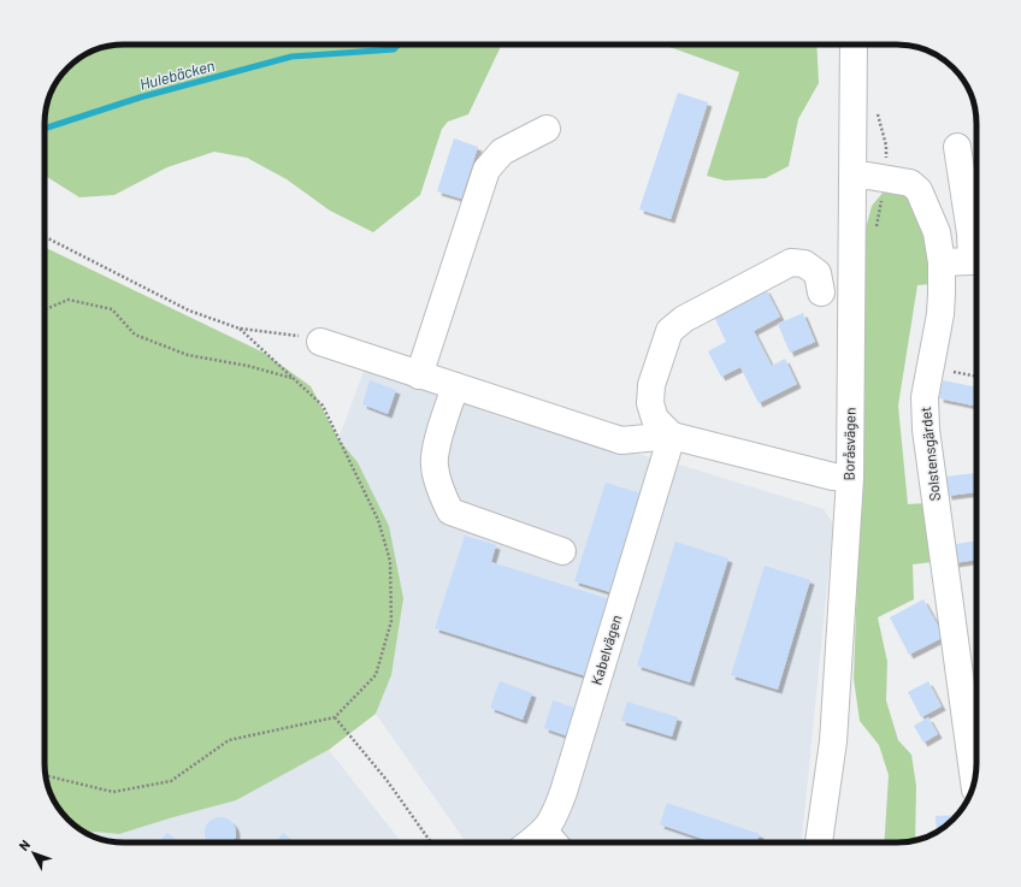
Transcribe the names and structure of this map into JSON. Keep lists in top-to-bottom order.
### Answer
{
  "streets": {
    "street": ["Boråsvägen", "Solstensgärdet", "Kabelvägen"]
  },
  "crossings": [
    ["Boråsvägen", "Solstensgärdet"]
  ],
  "water": ["Hulebäcken"],
  "north": "top left"
}
